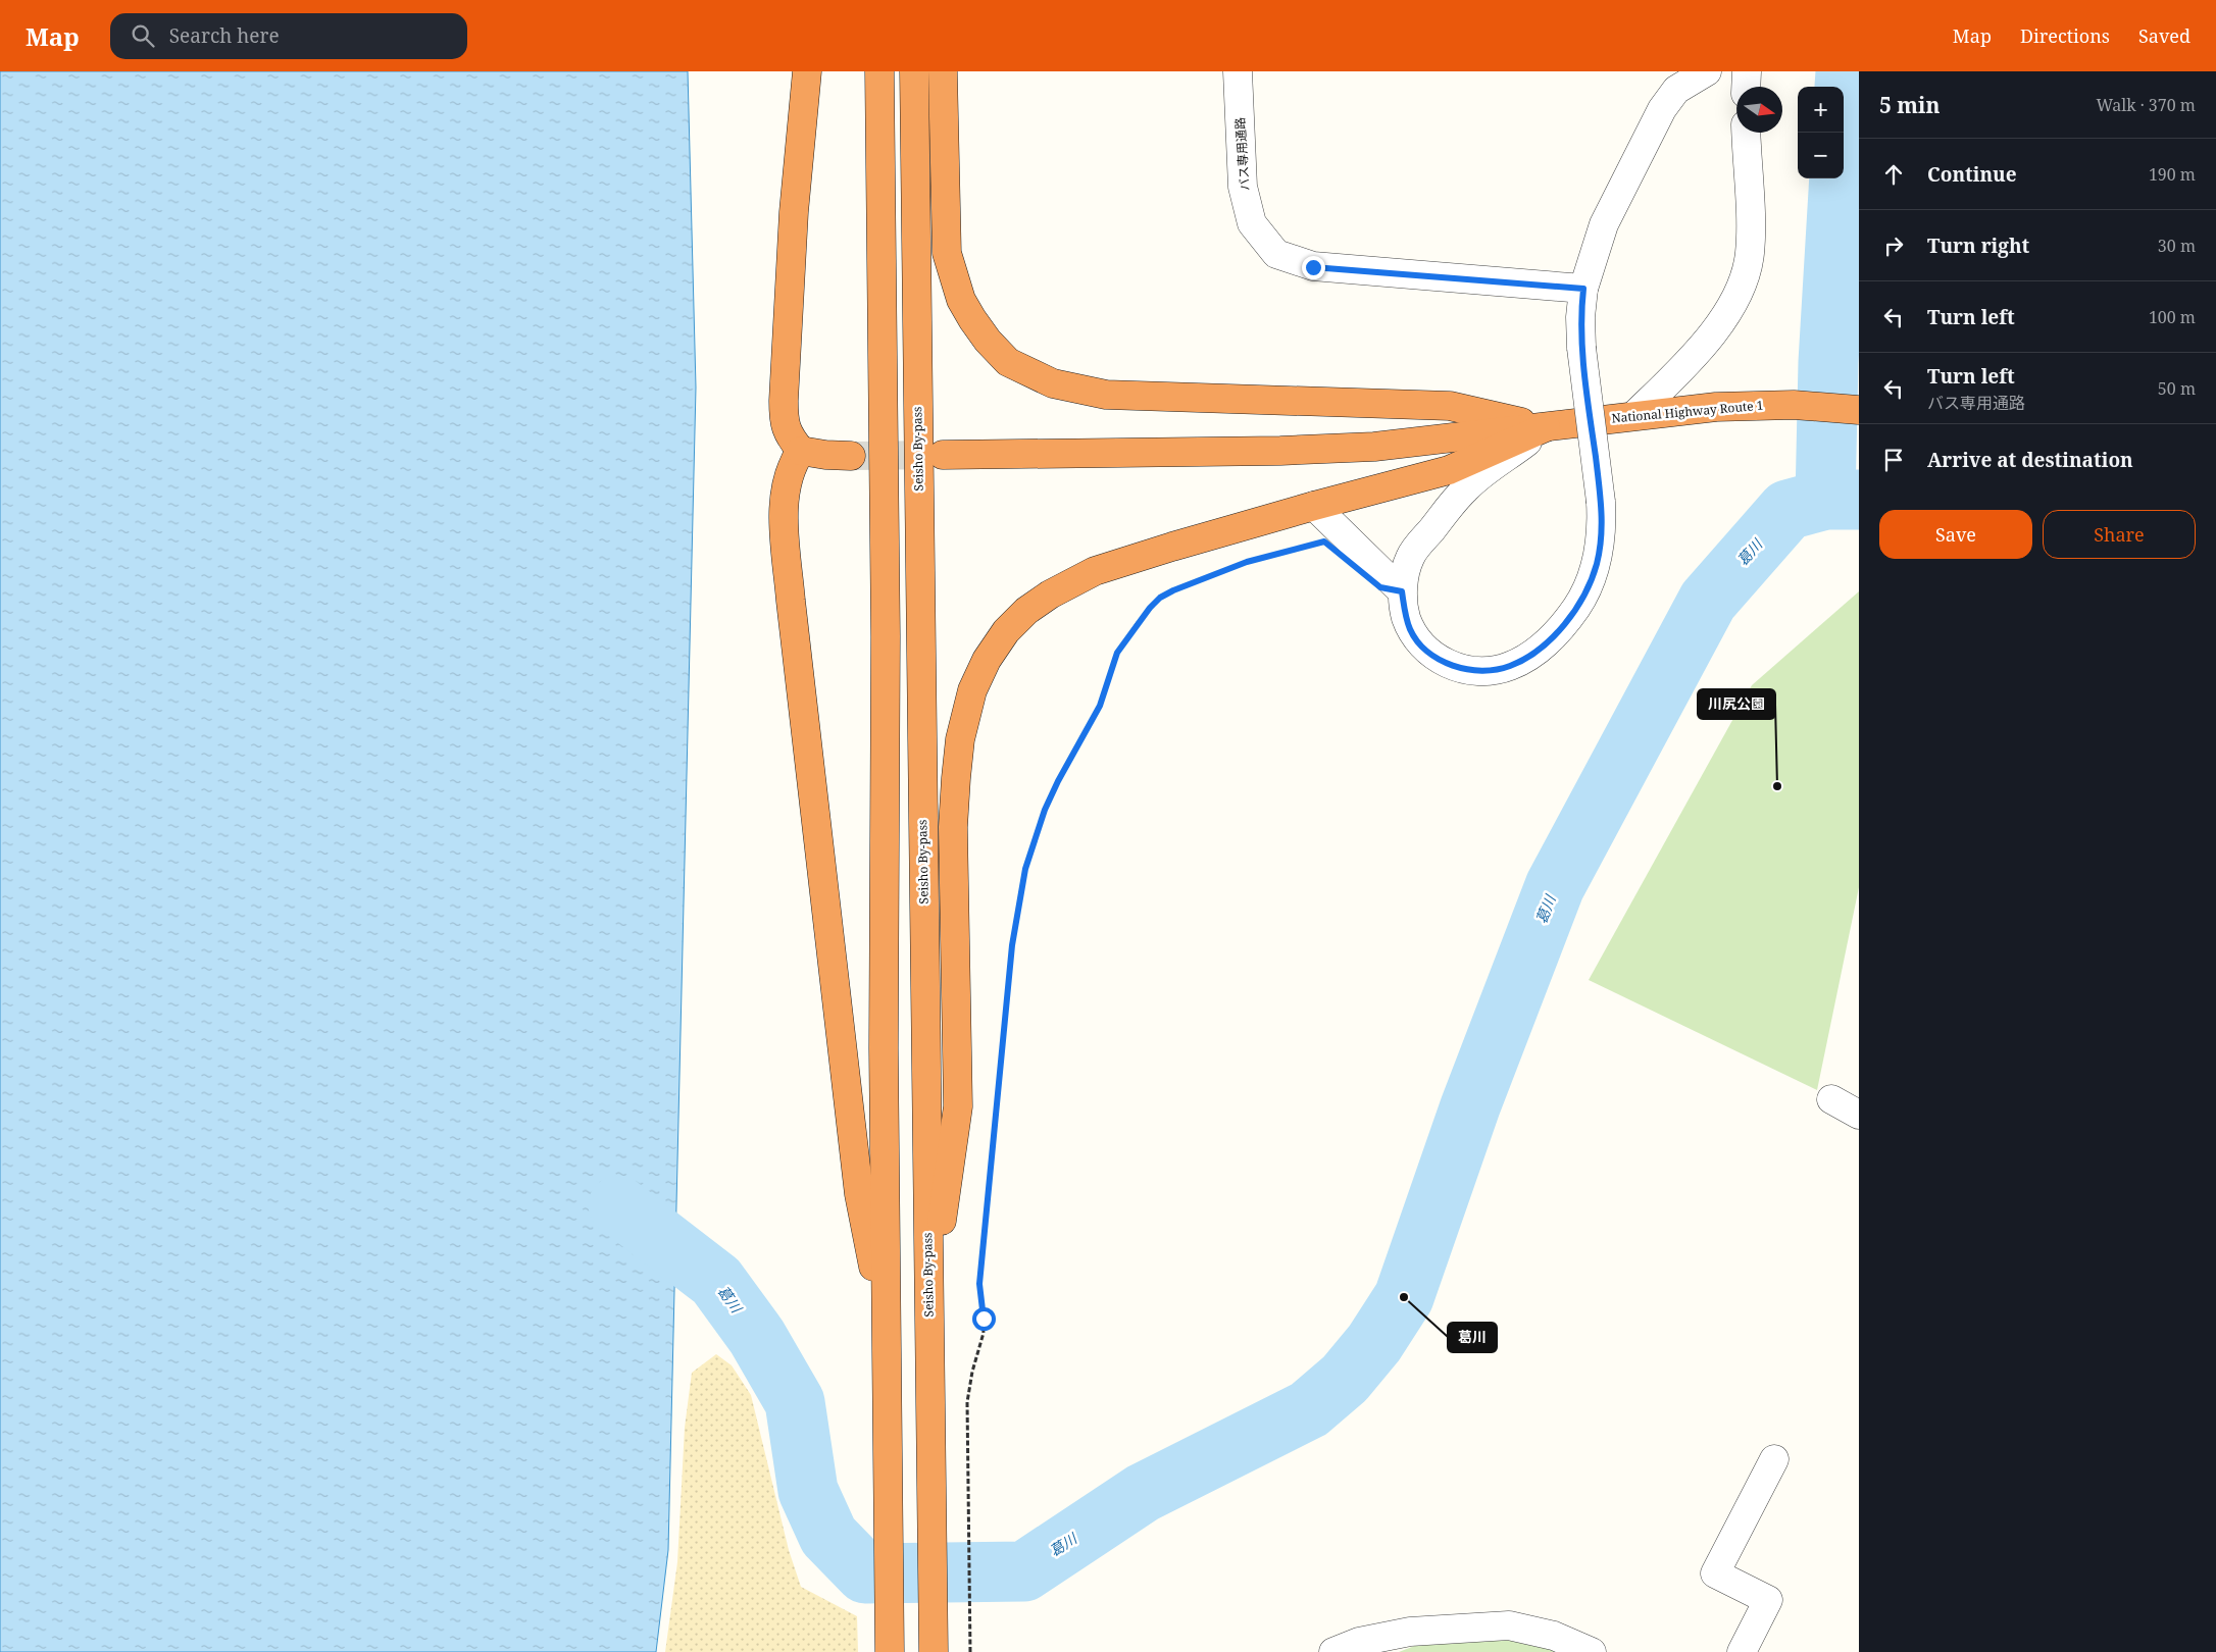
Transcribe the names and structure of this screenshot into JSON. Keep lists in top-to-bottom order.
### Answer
{
  "streets": {
    "highway": ["National Highway Route 1", "Seisho By-pass"],
    "street": ["バス専用通路"]
  },
  "water": ["葛川"],
  "places": ["川尻公園", "葛川"],
  "north": "right",
  "page": {
    "header": "Map",
    "search": "Search here",
    "nav": ["Map", "Directions", "Saved"],
    "heading": ["5 min", "Walk · 370 m"],
    "map_buttons": ["+", "−"],
    "list": [
      ["Continue", "190 m"],
      ["Turn right", "30 m"],
      ["Turn left", "100 m"],
      ["Turn left", "バス専用通路", "50 m"],
      "Arrive at destination"
    ],
    "buttons": ["Save", "Share"]
  }
}
